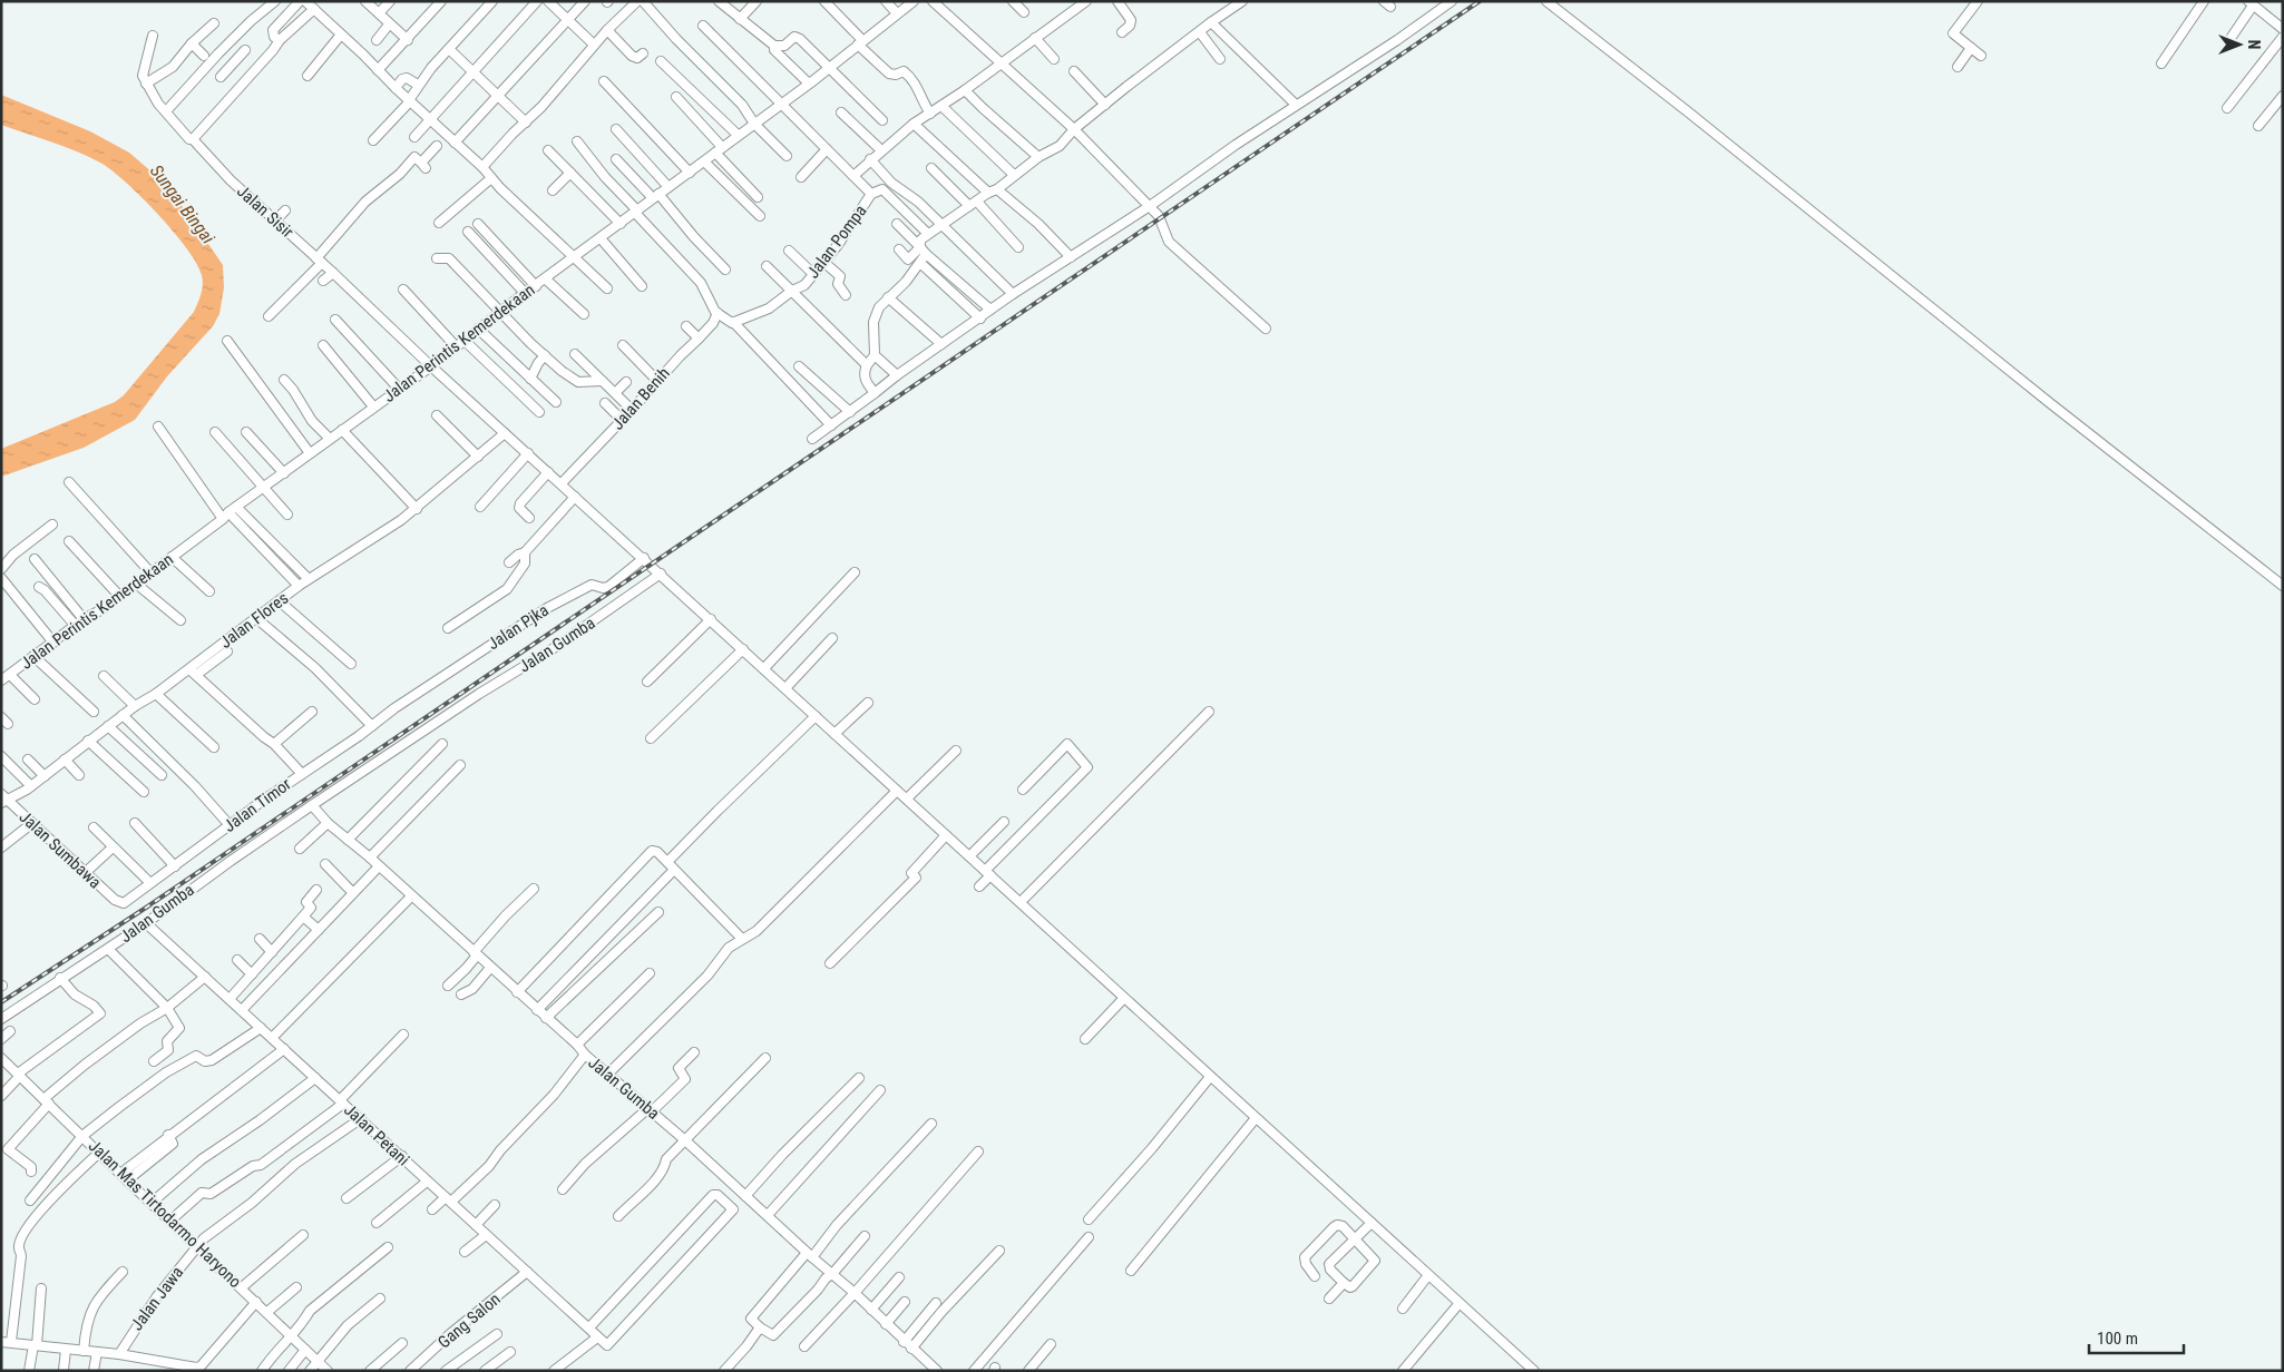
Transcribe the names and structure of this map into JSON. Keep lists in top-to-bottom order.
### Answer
{
  "streets": {
    "street": [
      "Jalan Sisir",
      "Jalan Pompa",
      "Jalan Perintis Kemerdekaan",
      "Jalan Benih",
      "Jalan Flores",
      "Jalan Pjka",
      "Jalan Gumba",
      "Jalan Timor",
      "Jalan Sumbawa",
      "Jalan Petani",
      "Jalan Mas Tirtodarmo Haryono",
      "Jalan Jawa",
      "Gang Salon"
    ]
  },
  "crossings": [
    ["Jalan Sisir", "Jalan Perintis Kemerdekaan"],
    ["Jalan Sisir", "Jalan Benih"],
    ["Jalan Sisir", "Jalan Flores"],
    ["Jalan Sisir", "Jalan Pjka"],
    ["Jalan Sisir", "Jalan Gumba"],
    ["Jalan Pompa", "Jalan Perintis Kemerdekaan"],
    ["Jalan Flores", "Jalan Sumbawa"],
    ["Jalan Pjka", "Jalan Timor"],
    ["Jalan Gumba", "Jalan Petani"],
    ["Jalan Timor", "Jalan Sumbawa"],
    ["Jalan Petani", "Jalan Jawa"],
    ["Jalan Petani", "Gang Salon"],
    ["Jalan Mas Tirtodarmo Haryono", "Jalan Jawa"]
  ],
  "water": ["Sungai Bingai"],
  "scale_bar": "100 m",
  "north": "right"
}
